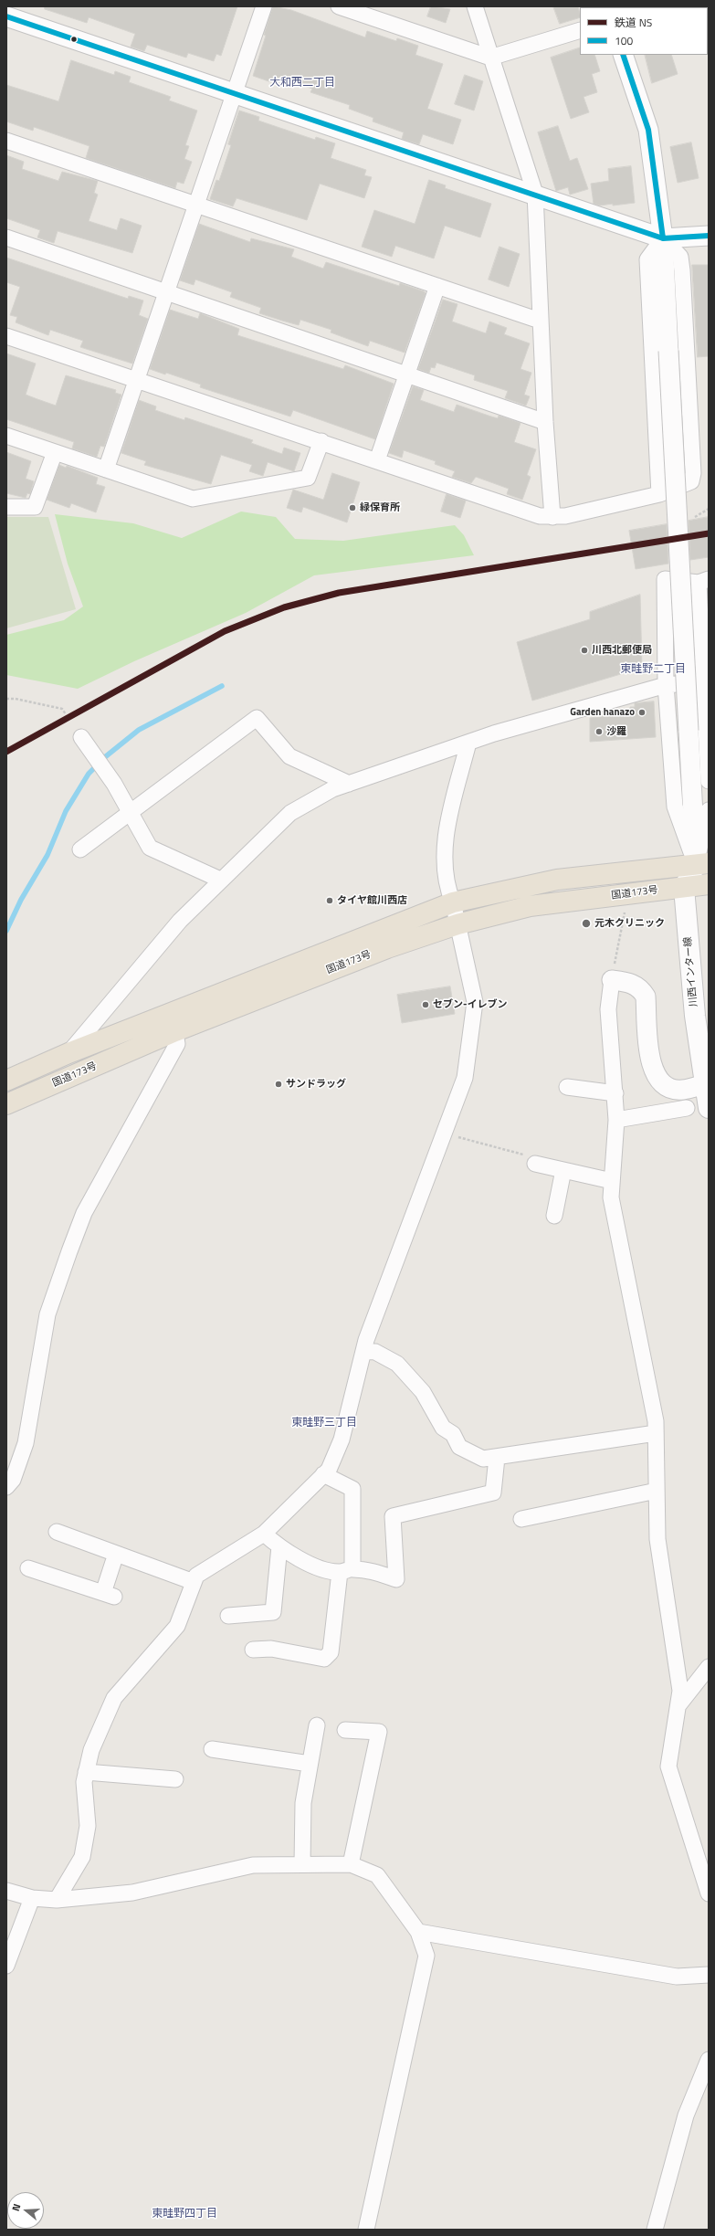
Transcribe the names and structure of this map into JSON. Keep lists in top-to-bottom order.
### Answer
{
  "streets": {
    "highway": ["国道173号"],
    "main road": ["川西インター線"]
  },
  "crossings": [
    ["国道173号", "川西インター線"]
  ],
  "districts": [
    "大和西二丁目",
    "東畦野二丁目",
    "東畦野三丁目",
    "東畦野四丁目"
  ],
  "places": [
    "緑保育所",
    "川西北郵便局",
    "Garden hanazo",
    "沙羅",
    "タイヤ館川西店",
    "元木クリニック",
    "セブン-イレブン",
    "サンドラッグ"
  ],
  "lines": ["transit line 100", "rail line NS"],
  "legend": ["鉄道 NS", "100"],
  "north": "left"
}
